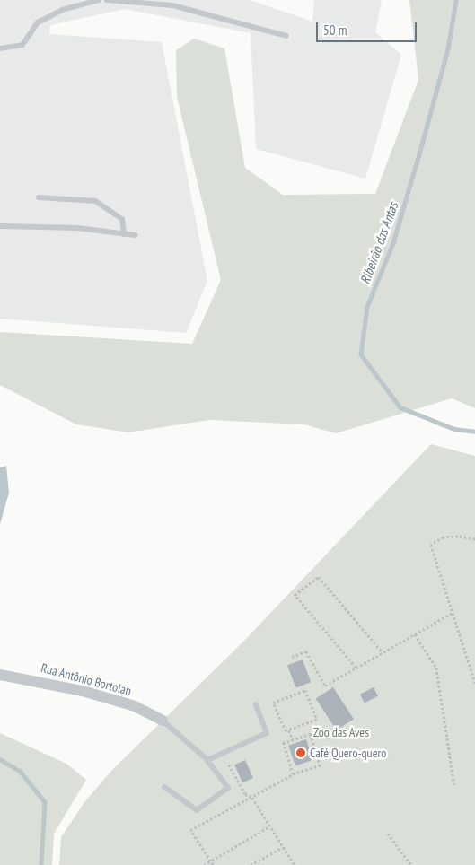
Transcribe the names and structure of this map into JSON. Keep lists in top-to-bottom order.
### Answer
{
  "streets": {
    "street": ["Rua Antônio Bortolan"]
  },
  "water": ["Ribeirão das Antas"],
  "parks": ["Zoo das Aves"],
  "places": ["Café Quero-quero"],
  "scale_bar": "50 m"
}
